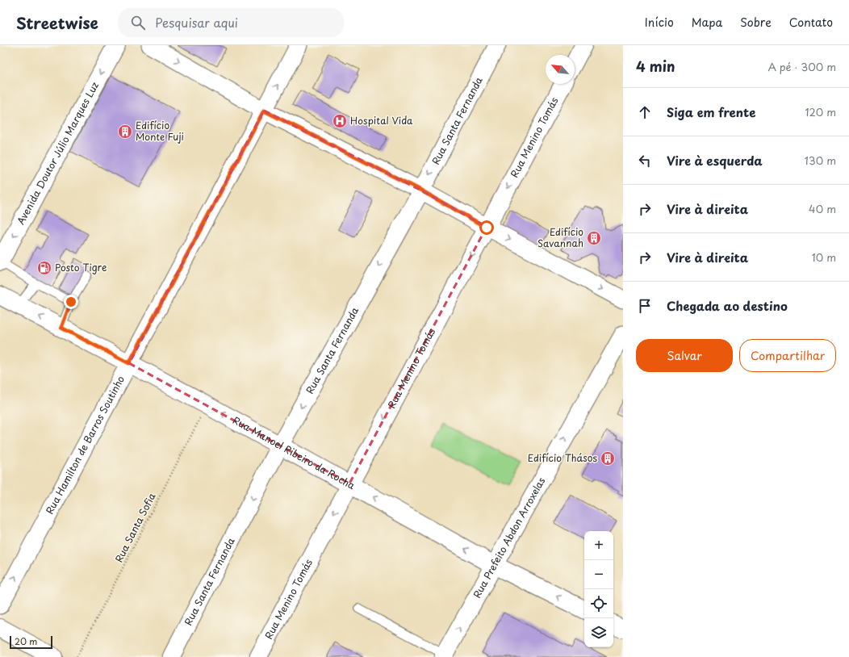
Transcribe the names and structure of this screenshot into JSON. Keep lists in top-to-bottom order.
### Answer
{
  "streets": {
    "street": [
      "Rua Santa Fernanda",
      "Rua Menino Tomás",
      "Avenida Doutor Júlio Marques Luz",
      "Rua Hamilton de Barros Soutinho",
      "Rua Manoel Ribeiro da Rocha",
      "Rua Prefeito Abdon Arroxelas"
    ],
    "path": ["Rua Santa Sofia"]
  },
  "crossings": [
    ["Rua Santa Fernanda", "Rua Manoel Ribeiro da Rocha"],
    ["Rua Menino Tomás", "Rua Manoel Ribeiro da Rocha"],
    ["Rua Hamilton de Barros Soutinho", "Rua Manoel Ribeiro da Rocha"],
    ["Rua Manoel Ribeiro da Rocha", "Rua Santa Sofia"],
    ["Rua Manoel Ribeiro da Rocha", "Rua Prefeito Abdon Arroxelas"]
  ],
  "one_way": [
    "Rua Santa Fernanda",
    "Rua Menino Tomás",
    "Avenida Doutor Júlio Marques Luz",
    "Rua Hamilton de Barros Soutinho",
    "Rua Manoel Ribeiro da Rocha",
    "Rua Prefeito Abdon Arroxelas"
  ],
  "places": {
    "hospital": ["Hospital Vida"],
    "building": ["Edifício Monte Fuji", "Edifício Savannah", "Edifício Thásos"],
    "fuel station": ["Posto Tigre"]
  },
  "scale_bar": "20 m",
  "north": "top left",
  "page": {
    "header": "Streetwise",
    "search": "Pesquisar aqui",
    "nav": [
      "Início",
      "Mapa",
      "Sobre",
      "Contato"
    ],
    "heading": ["4 min", "A pé · 300 m"],
    "list": [
      ["Siga em frente", "120 m"],
      ["Vire à esquerda", "130 m"],
      ["Vire à direita", "40 m"],
      ["Vire à direita", "10 m"],
      "Chegada ao destino"
    ],
    "buttons": ["Salvar", "Compartilhar"],
    "map_buttons": ["+", "−"],
    "scale": "20 m"
  }
}
